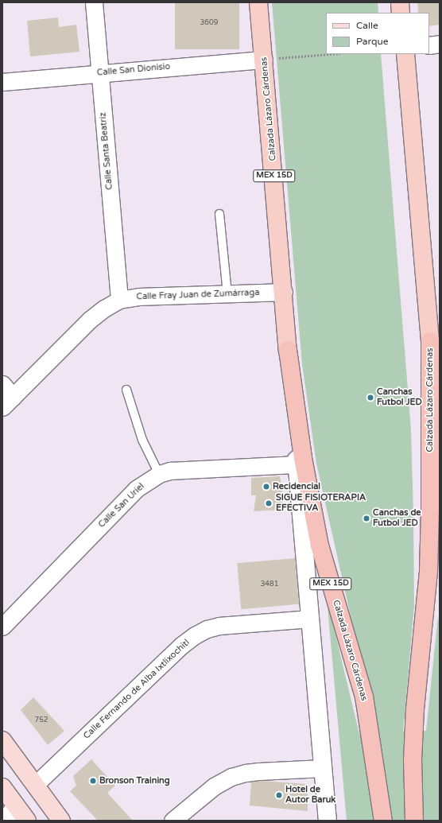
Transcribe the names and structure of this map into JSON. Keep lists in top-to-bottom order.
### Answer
{
  "streets": {
    "highway": ["Calzada Lázaro Cárdenas", "MEX 15D"],
    "street": [
      "Calle San Dionisio",
      "Calle Santa Beatríz",
      "Calle Fray Juan de Zumárraga",
      "Calle San Uriel",
      "Calle Fernando de Alba Ixtlixochitl"
    ]
  },
  "crossings": [
    ["Calle San Dionisio", "Calzada Lázaro Cárdenas"],
    ["Calle San Dionisio", "Calle Santa Beatríz"],
    ["Calzada Lázaro Cárdenas", "Calle Fray Juan de Zumárraga"],
    ["Calzada Lázaro Cárdenas", "Calle San Uriel"],
    ["Calzada Lázaro Cárdenas", "Calle Fernando de Alba Ixtlixochitl"],
    ["Calle Santa Beatríz", "Calle Fray Juan de Zumárraga"]
  ],
  "places": [
    "Canchas Futbol JED",
    "Recidencial",
    "SIGUE FISIOTERAPIA EFECTIVA",
    "Canchas de Futbol JED",
    "Bronson Training",
    "Hotel de Autor Baruk"
  ],
  "house_numbers": ["3609", "3481", "752"],
  "legend": ["Calle", "Parque"]
}
